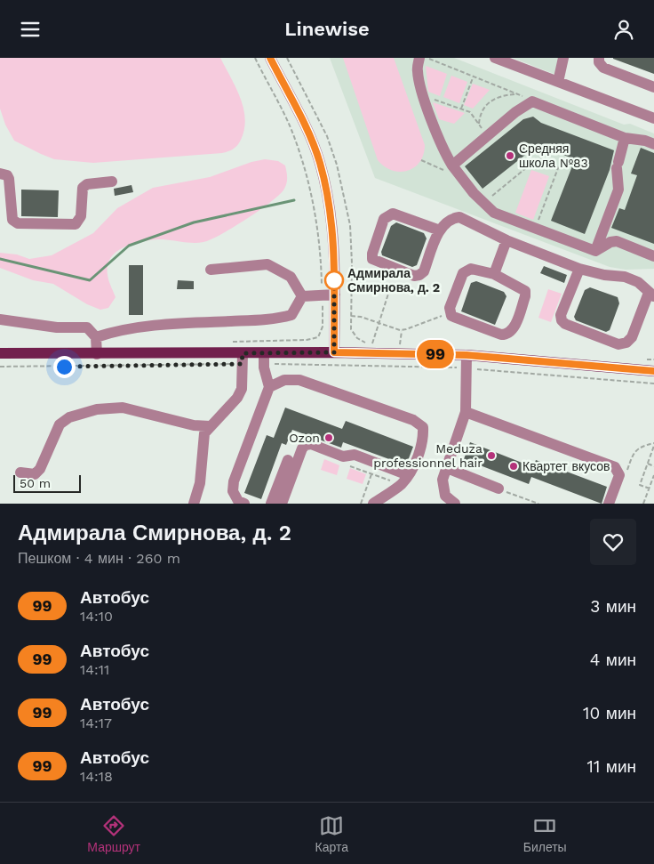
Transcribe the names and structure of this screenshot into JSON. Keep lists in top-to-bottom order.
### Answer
{
  "places": [
    "Средняя школа №83",
    "Адмирала Смирнова, д. 2",
    "Ozon",
    "Meduza professionnel hair",
    "Квартет вкусов"
  ],
  "lines": ["bus line 99"],
  "scale_bar": "50 m",
  "page": {
    "header": "Linewise",
    "on_map": "99",
    "scale": "50 m",
    "heading": ["Адмирала Смирнова, д. 2", "Пешком · 4 мин · 260 m"],
    "list": [
      {
        "mark": "99",
        "name": "Автобус",
        "note": "14:10",
        "value": "3 мин"
      },
      {
        "mark": "99",
        "name": "Автобус",
        "note": "14:11",
        "value": "4 мин"
      },
      {
        "mark": "99",
        "name": "Автобус",
        "note": "14:17",
        "value": "10 мин"
      },
      {
        "mark": "99",
        "name": "Автобус",
        "note": "14:18",
        "value": "11 мин"
      }
    ],
    "tabs": ["Маршрут", "Карта", "Билеты"]
  }
}
